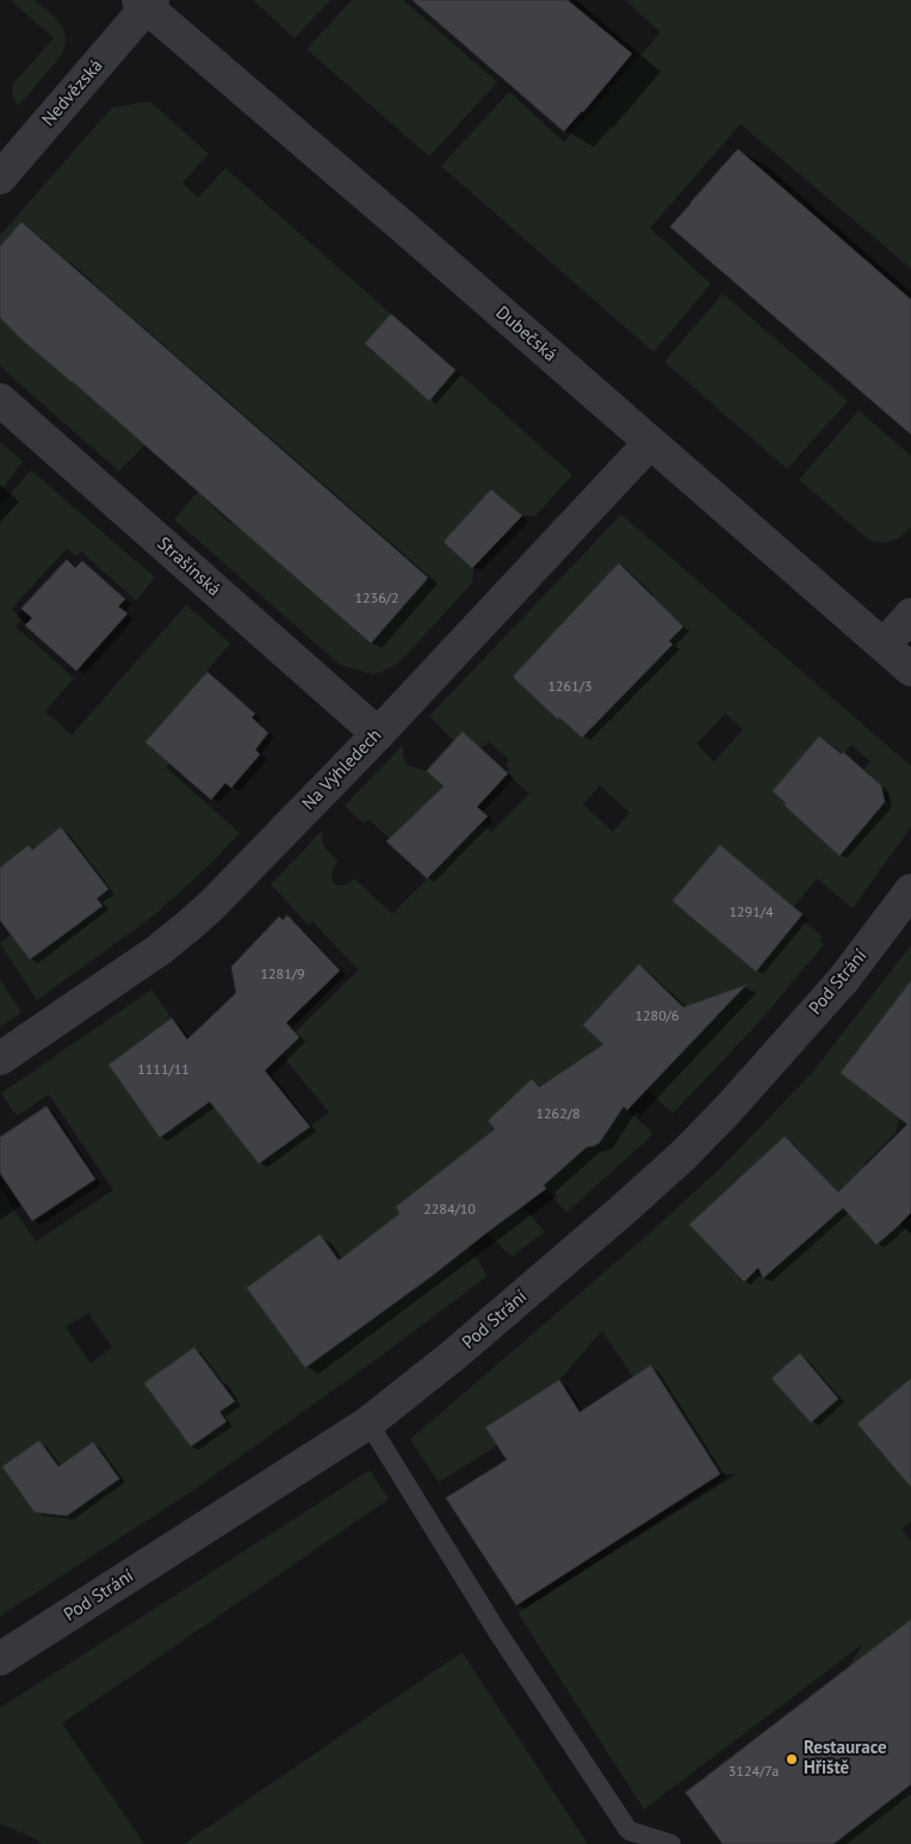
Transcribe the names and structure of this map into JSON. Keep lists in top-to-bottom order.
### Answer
{
  "streets": {
    "street": [
      "Nedvězská",
      "Dubečská",
      "Strašínská",
      "Na Výhledech",
      "Pod Strání"
    ]
  },
  "crossings": [
    ["Nedvězská", "Dubečská"],
    ["Dubečská", "Na Výhledech"],
    ["Strašínská", "Na Výhledech"]
  ],
  "places": ["Restaurace Hřiště"],
  "house_numbers": [
    "1236/2",
    "1261/3",
    "1291/4",
    "1281/9",
    "1280/6",
    "1111/11",
    "1262/8",
    "2284/10",
    "3124/7a"
  ]
}
